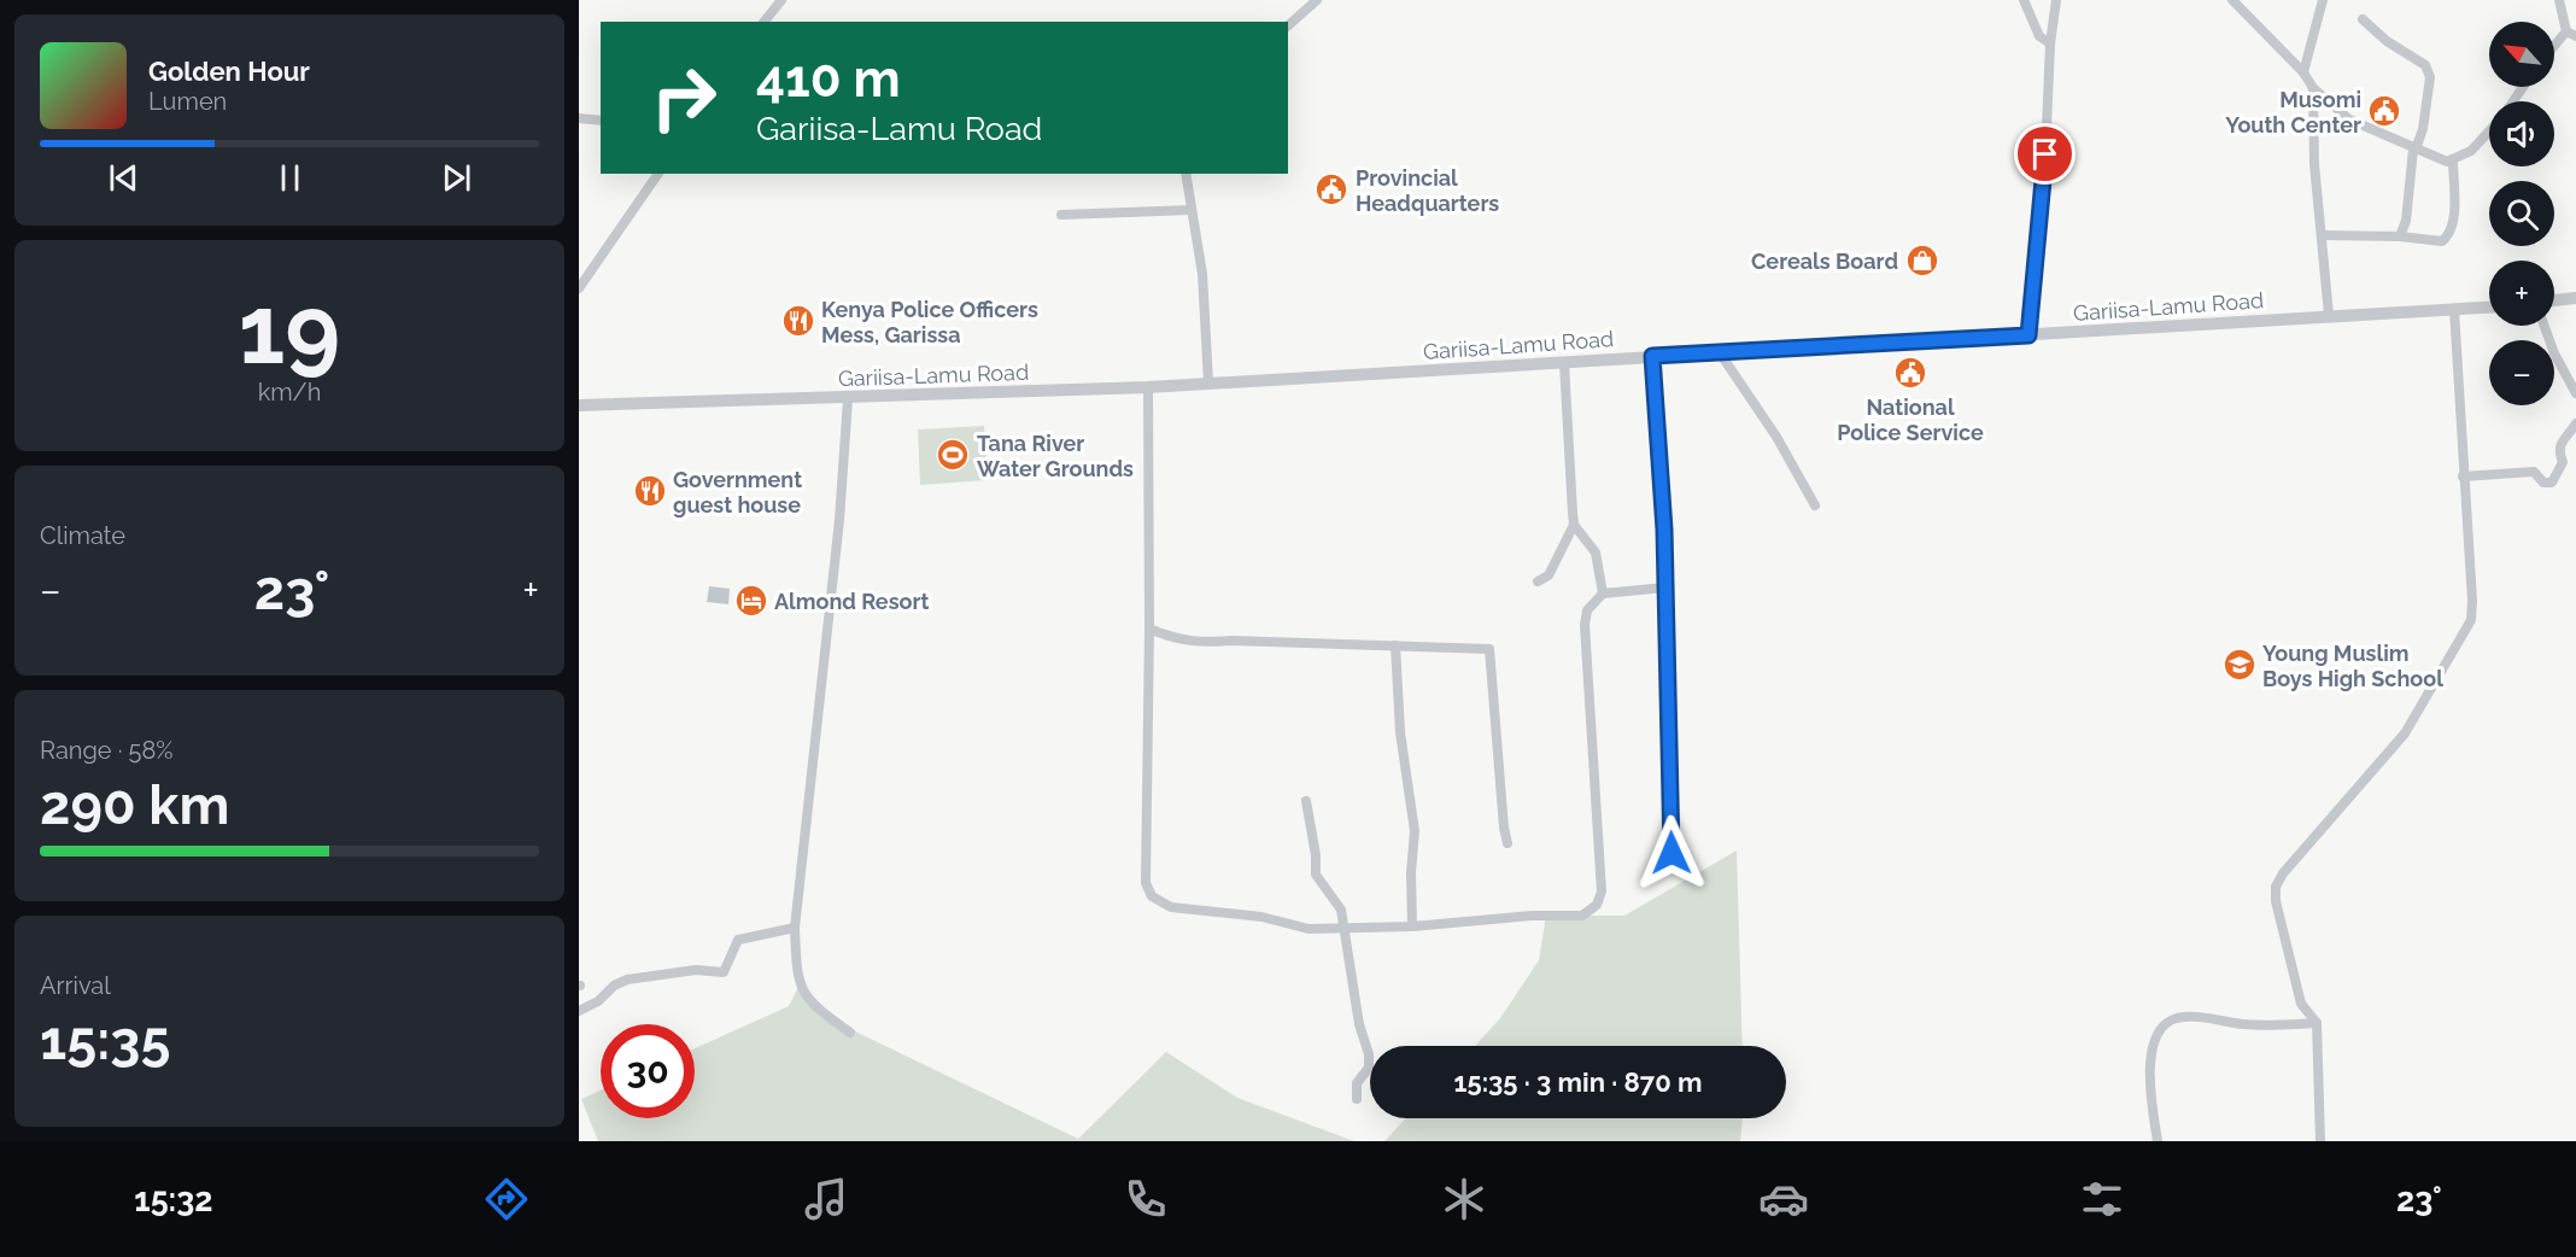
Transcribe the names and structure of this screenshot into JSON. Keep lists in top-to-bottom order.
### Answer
{
  "streets": {
    "street": ["Gariisa-Lamu Road"]
  },
  "places": {
    "public building": ["Musomi Youth Center", "Provincial Headquarters", "National Police Service"],
    "shop": ["Cereals Board"],
    "restaurant": ["Kenya Police Officers Mess, Garissa", "Government guest house"],
    "sports": ["Tana River Water Grounds"],
    "hotel": ["Almond Resort"],
    "school or university": ["Young Muslim Boys High School"]
  },
  "north": "top left",
  "page": {
    "map_buttons": ["+", "−"],
    "turn": ["410 m", "Gariisa-Lamu Road"],
    "song": ["Golden Hour", "Lumen"],
    "tile": [
      ["19", "km/h"],
      "Climate",
      ["Range · 58%", "290 km"],
      ["Arrival", "15:35"]
    ],
    "heat": ["−", "23°", "+"],
    "limit": "30",
    "trip": "15:35 · 3 min · 870 m",
    "tabs": ["15:32", "23°"]
  }
}
